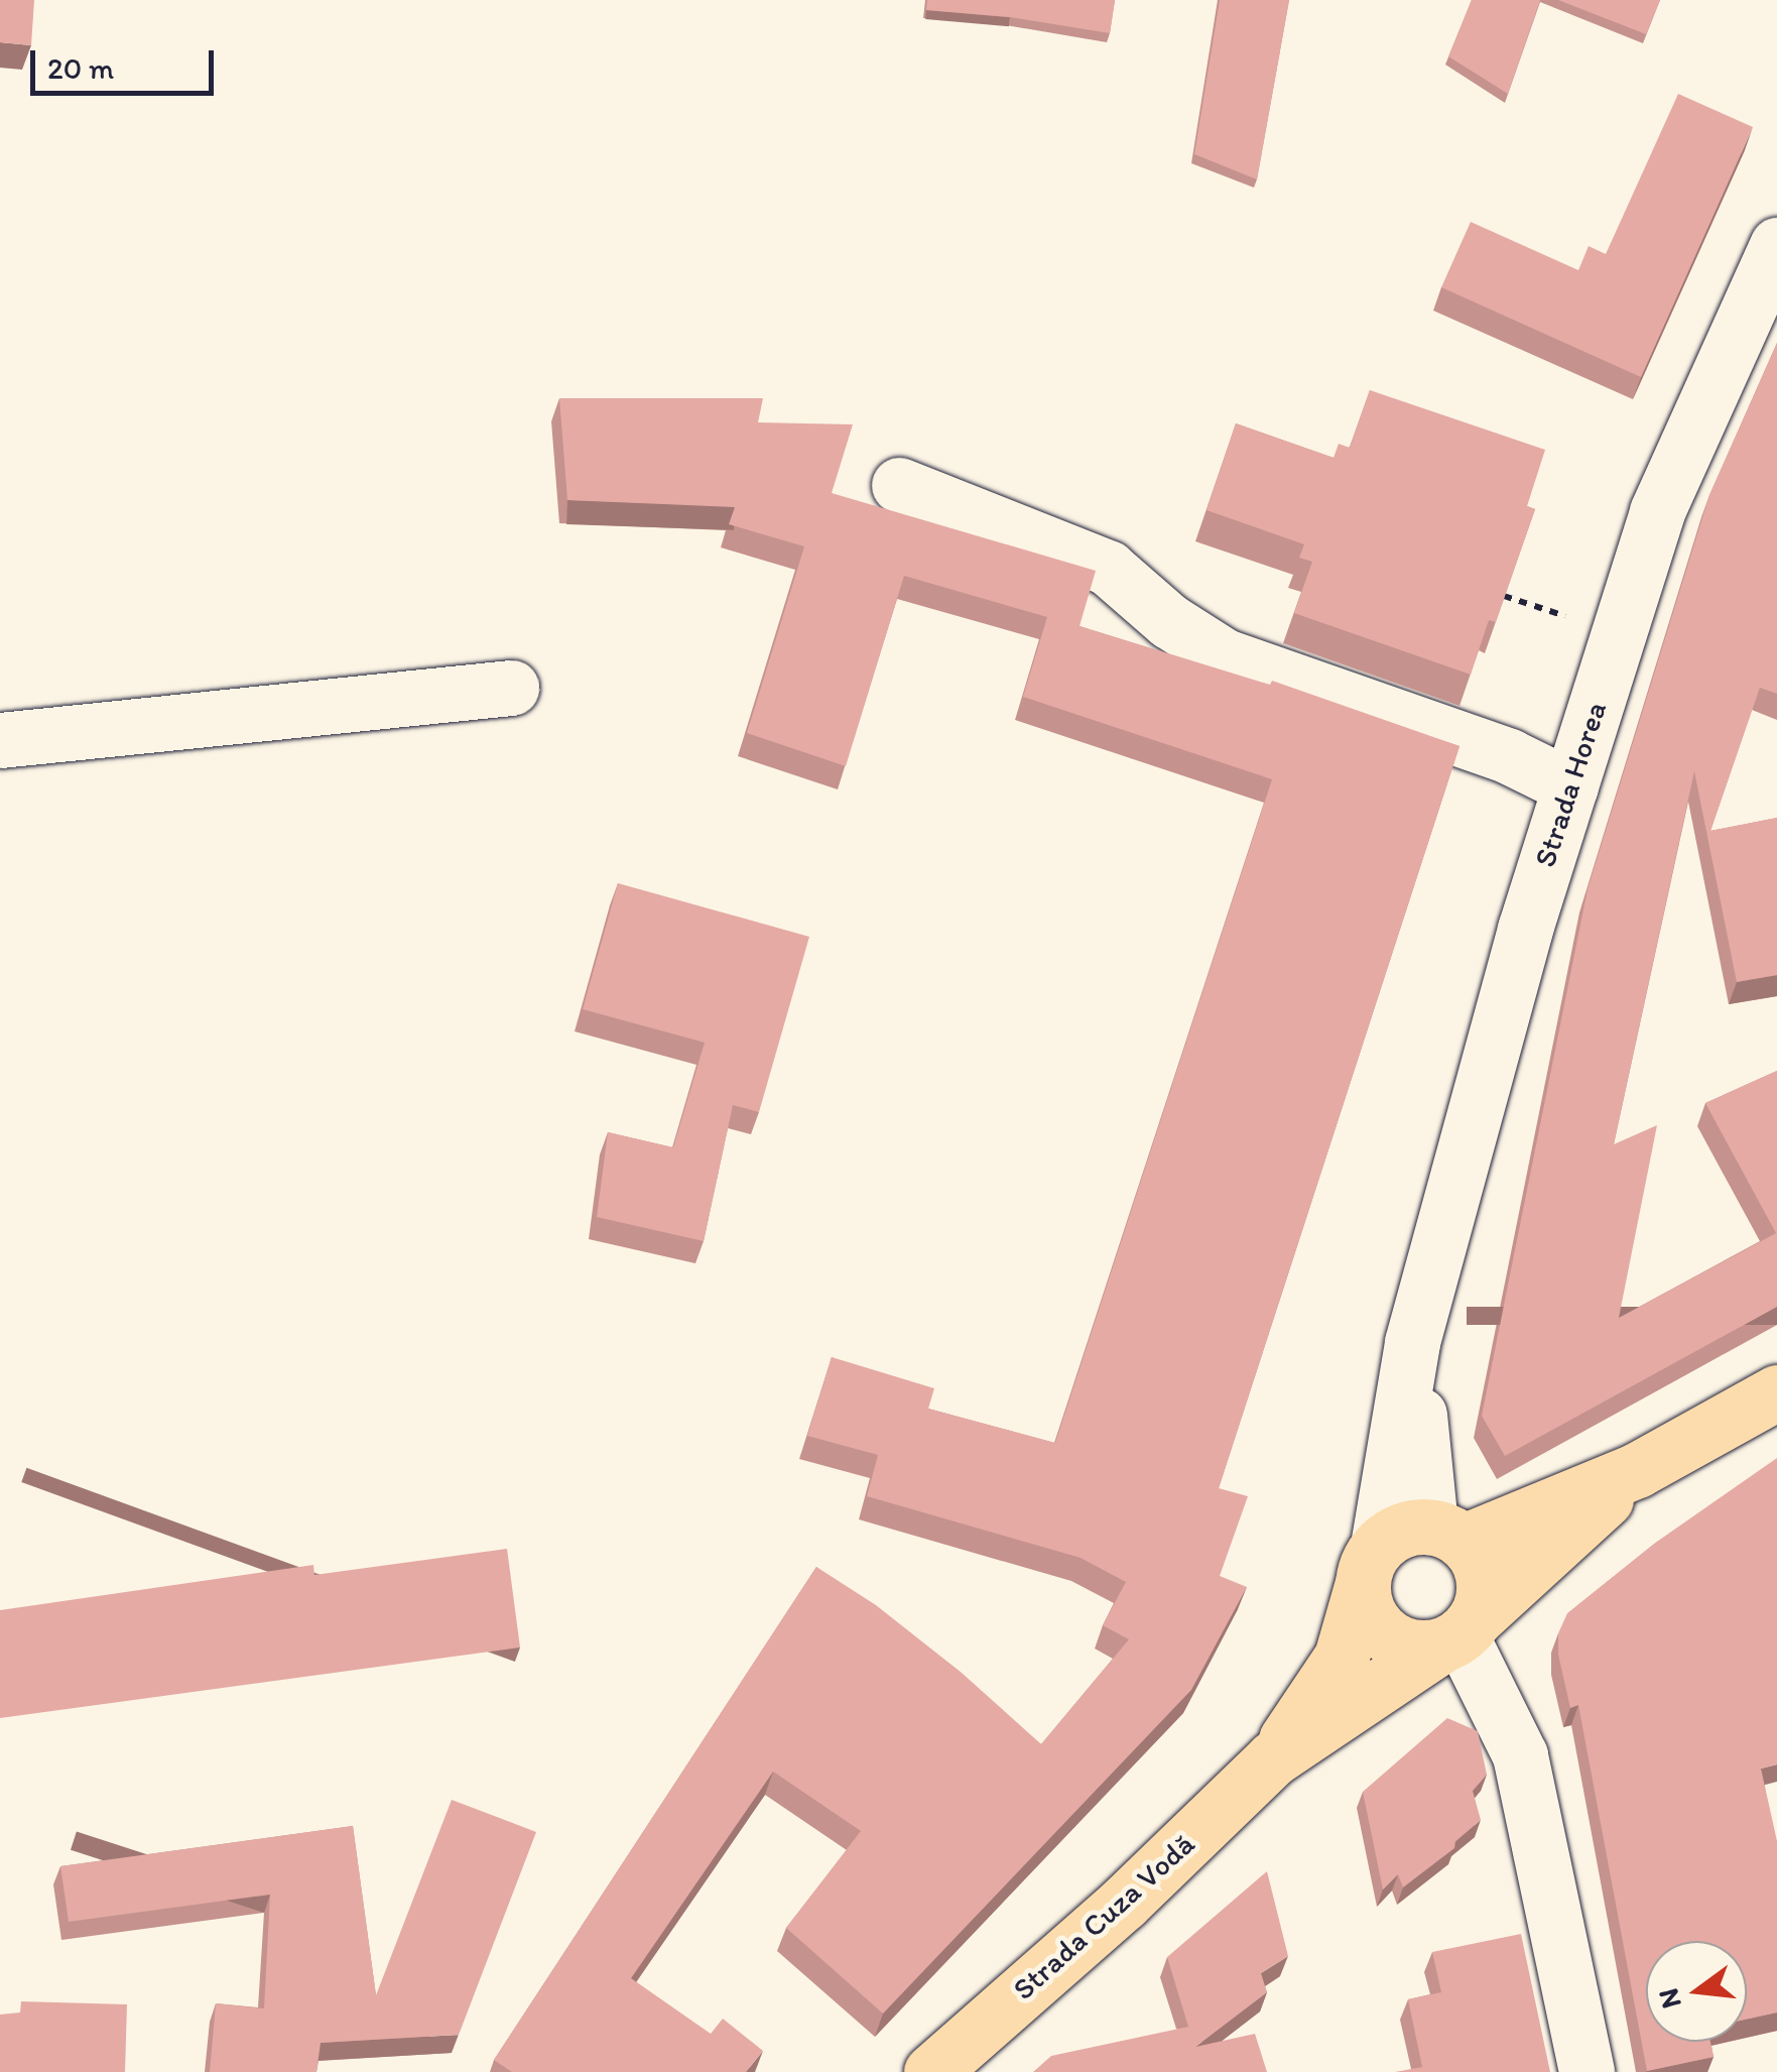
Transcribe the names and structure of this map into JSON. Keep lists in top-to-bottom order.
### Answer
{
  "streets": {
    "main road": ["Strada Cuza Vodă"],
    "street": ["Strada Horea"]
  },
  "crossings": [
    ["Strada Horea", "Strada Cuza Vodă"]
  ],
  "scale_bar": "20 m",
  "north": "left"
}
